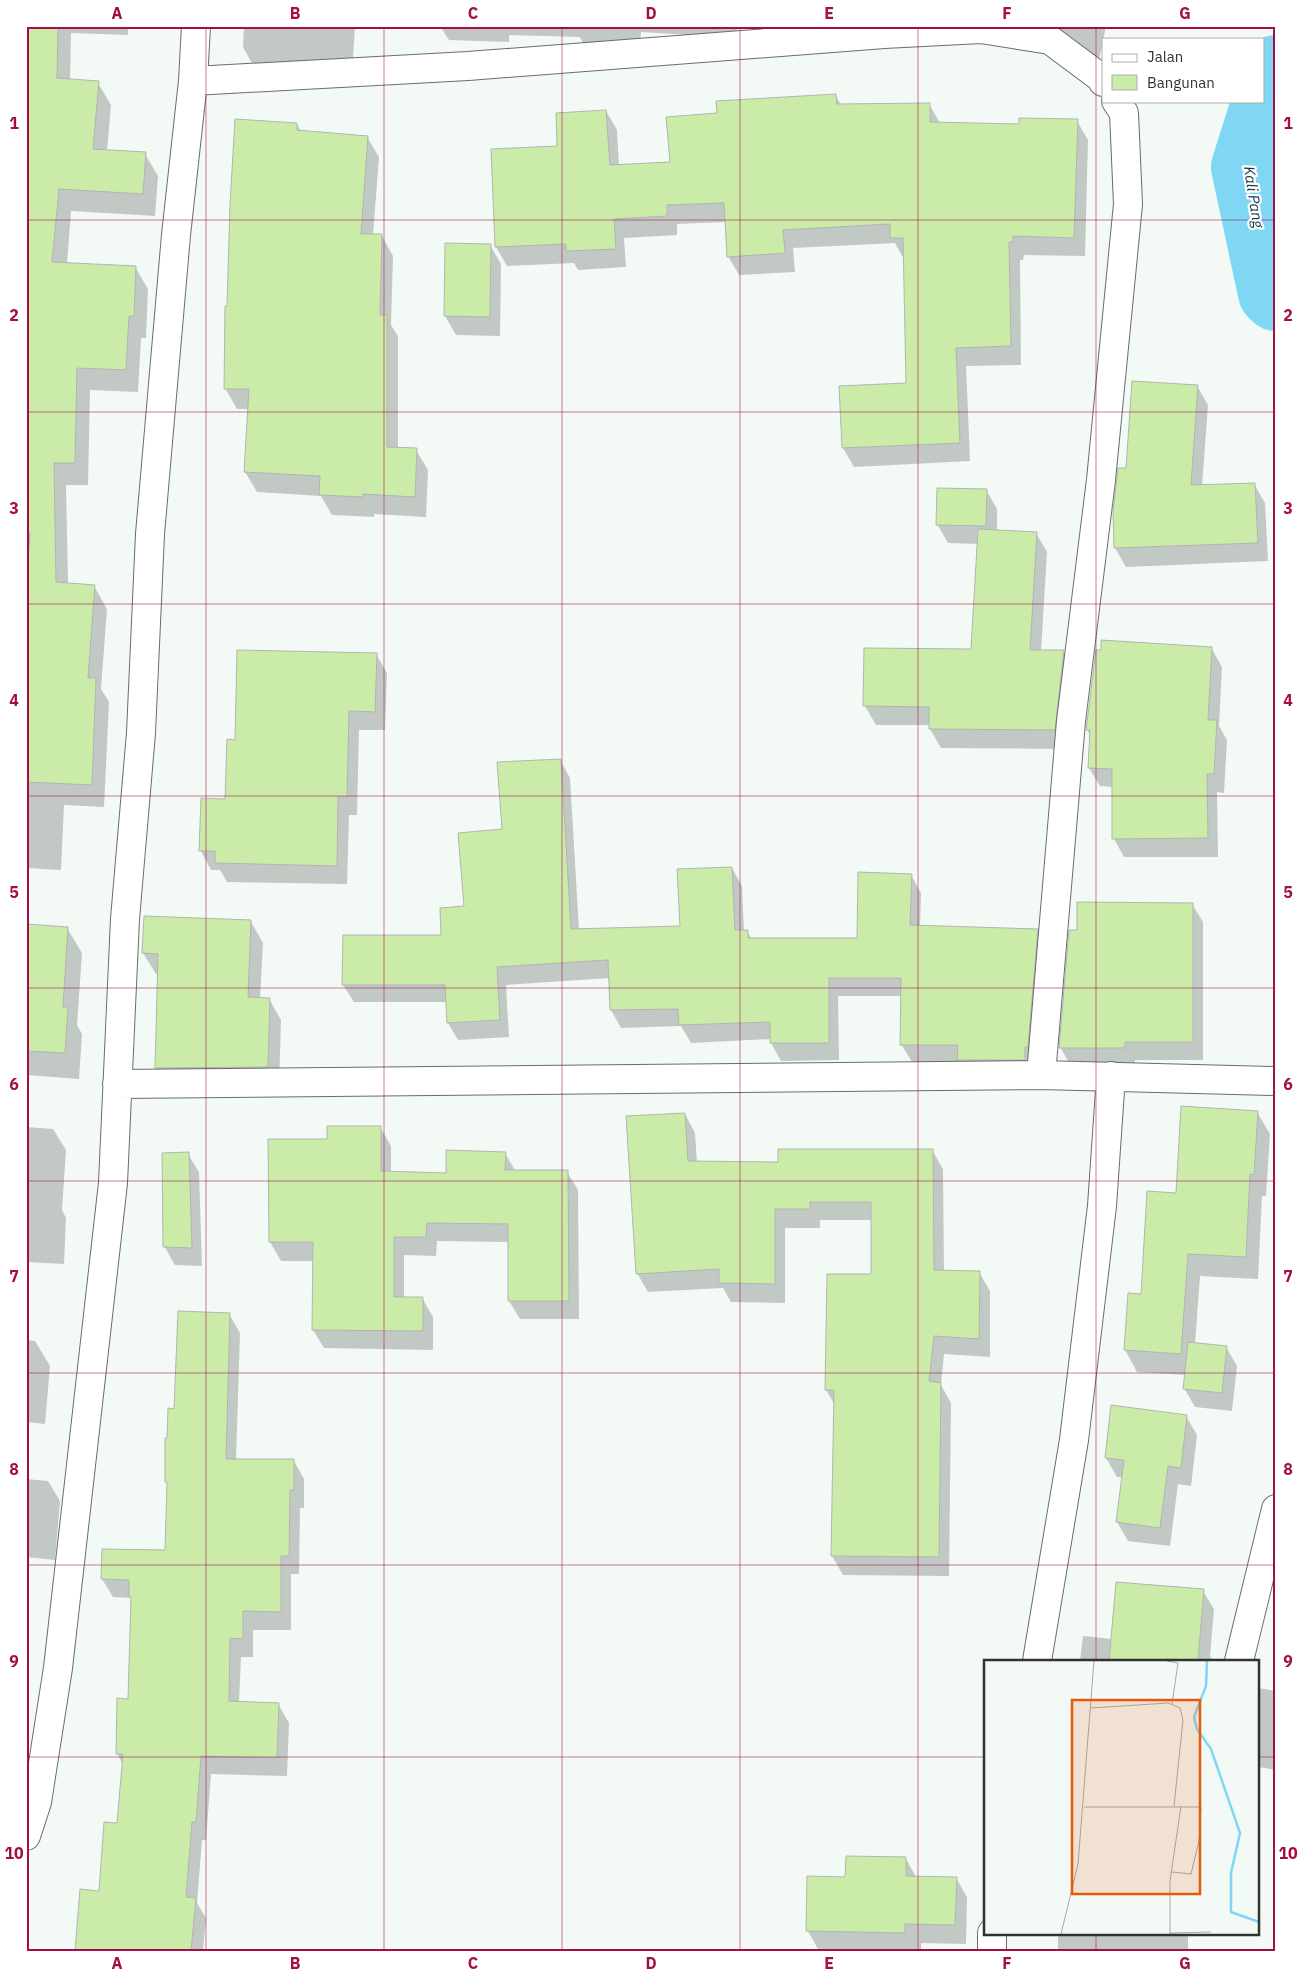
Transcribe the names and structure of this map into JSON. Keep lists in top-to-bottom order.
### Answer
{
  "water": ["Kali Pang"],
  "legend": ["Jalan", "Bangunan"],
  "grid": {
    "columns": [
      "A",
      "B",
      "C",
      "D",
      "E",
      "F",
      "G"
    ],
    "rows": [
      "1",
      "2",
      "3",
      "4",
      "5",
      "6",
      "7",
      "8",
      "9",
      "10"
    ]
  }
}
